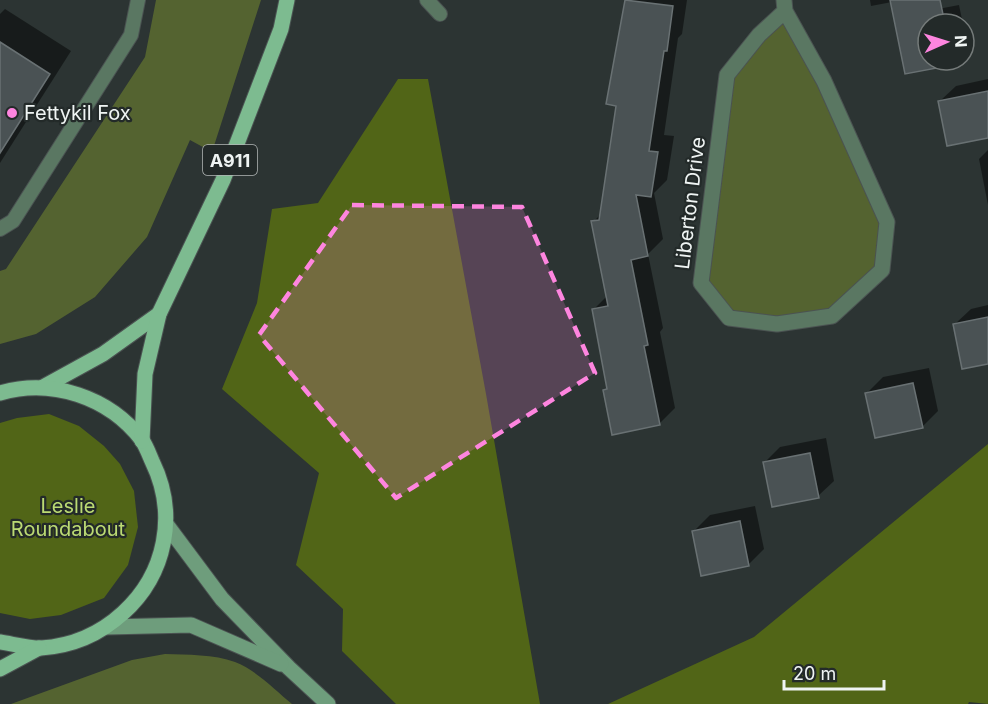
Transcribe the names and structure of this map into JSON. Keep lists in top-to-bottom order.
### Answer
{
  "streets": {
    "main road": ["A911"],
    "street": ["Liberton Drive"]
  },
  "parks": ["Leslie Roundabout"],
  "places": ["Fettykil Fox"],
  "scale_bar": "20 m",
  "north": "right"
}
